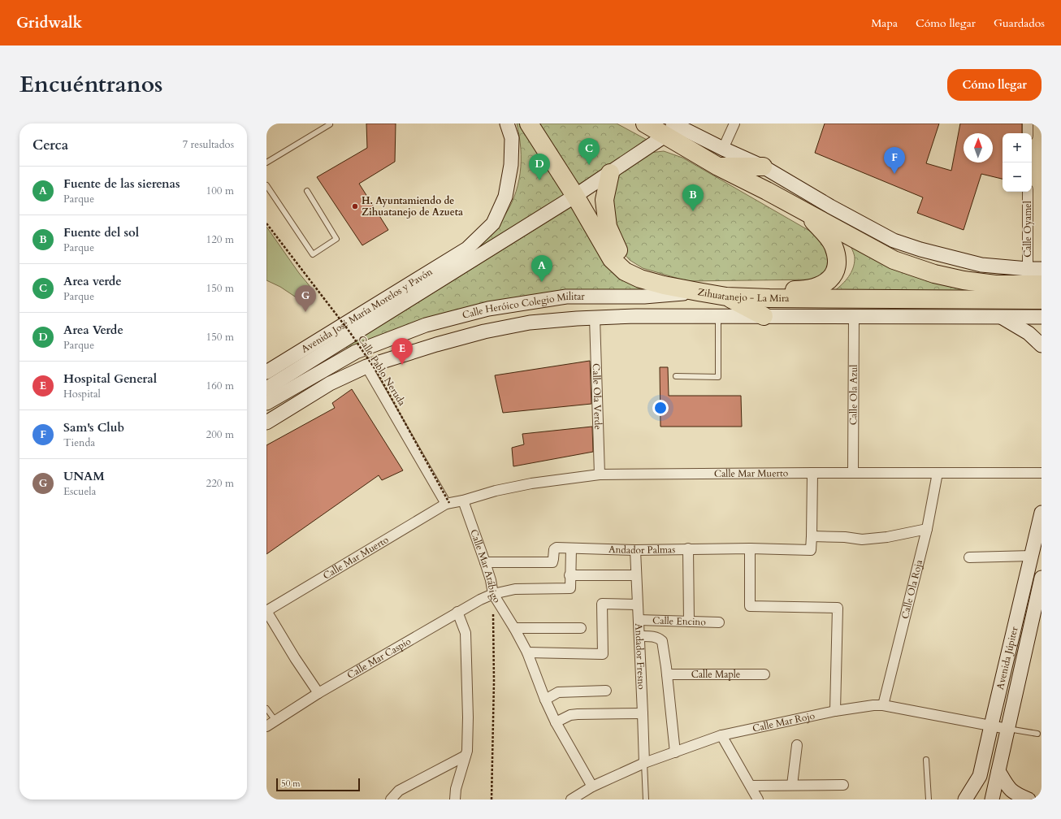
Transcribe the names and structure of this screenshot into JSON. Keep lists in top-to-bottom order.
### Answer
{
  "streets": {
    "highway": ["Zihuatanejo - La Mira"],
    "main road": ["Calle Heróico Colegio Militar", "Avenida José María Morelos y Pavón", "Avenida Júpiter"],
    "street": [
      "Calle Oyamel",
      "Calle Ola Azul",
      "Calle Ola Verde",
      "Calle Mar Muerto",
      "Andador Palmas",
      "Calle Mar Arábigo",
      "Calle Ola Roja",
      "Calle Encino",
      "Andador Fresno",
      "Calle Mar Caspio",
      "Calle Maple",
      "Calle Mar Rojo"
    ],
    "path": ["Calle Pablo Neruda"]
  },
  "crossings": [
    ["Zihuatanejo - La Mira", "Calle Heróico Colegio Militar"],
    ["Zihuatanejo - La Mira", "Avenida José María Morelos y Pavón"],
    ["Calle Pablo Neruda", "Calle Mar Muerto"],
    ["Calle Ola Azul", "Calle Mar Muerto"],
    ["Calle Ola Verde", "Calle Mar Muerto"],
    ["Calle Mar Muerto", "Calle Mar Arábigo"],
    ["Calle Mar Muerto", "Calle Ola Roja"],
    ["Andador Palmas", "Calle Mar Arábigo"],
    ["Andador Palmas", "Andador Fresno"],
    ["Calle Mar Arábigo", "Calle Mar Caspio"],
    ["Calle Mar Arábigo", "Calle Mar Rojo"],
    ["Calle Ola Roja", "Calle Mar Rojo"],
    ["Calle Encino", "Andador Fresno"],
    ["Andador Fresno", "Calle Mar Rojo"],
    ["Avenida Júpiter", "Calle Mar Rojo"]
  ],
  "places": ["H. Ayuntamiendo de Zihuatanejo de Azueta"],
  "scale_bar": "50 m",
  "north": "top",
  "page": {
    "header": "Gridwalk",
    "nav": ["Mapa", "Cómo llegar", "Guardados"],
    "title": "Encuéntranos",
    "buttons": "Cómo llegar",
    "heading": ["Cerca", "7 resultados"],
    "map_buttons": ["+", "−"],
    "pins": [
      "C",
      "F",
      "D",
      "B",
      "A",
      "G",
      "E"
    ],
    "list": [
      {
        "mark": "A",
        "name": "Fuente de las sierenas",
        "note": "Parque",
        "value": "100 m"
      },
      {
        "mark": "B",
        "name": "Fuente del sol",
        "note": "Parque",
        "value": "120 m"
      },
      {
        "mark": "C",
        "name": "Area verde",
        "note": "Parque",
        "value": "150 m"
      },
      {
        "mark": "D",
        "name": "Area Verde",
        "note": "Parque",
        "value": "150 m"
      },
      {
        "mark": "E",
        "name": "Hospital General",
        "note": "Hospital",
        "value": "160 m"
      },
      {
        "mark": "F",
        "name": "Sam's Club",
        "note": "Tienda",
        "value": "200 m"
      },
      {
        "mark": "G",
        "name": "UNAM",
        "note": "Escuela",
        "value": "220 m"
      }
    ],
    "scale": "50 m"
  }
}
